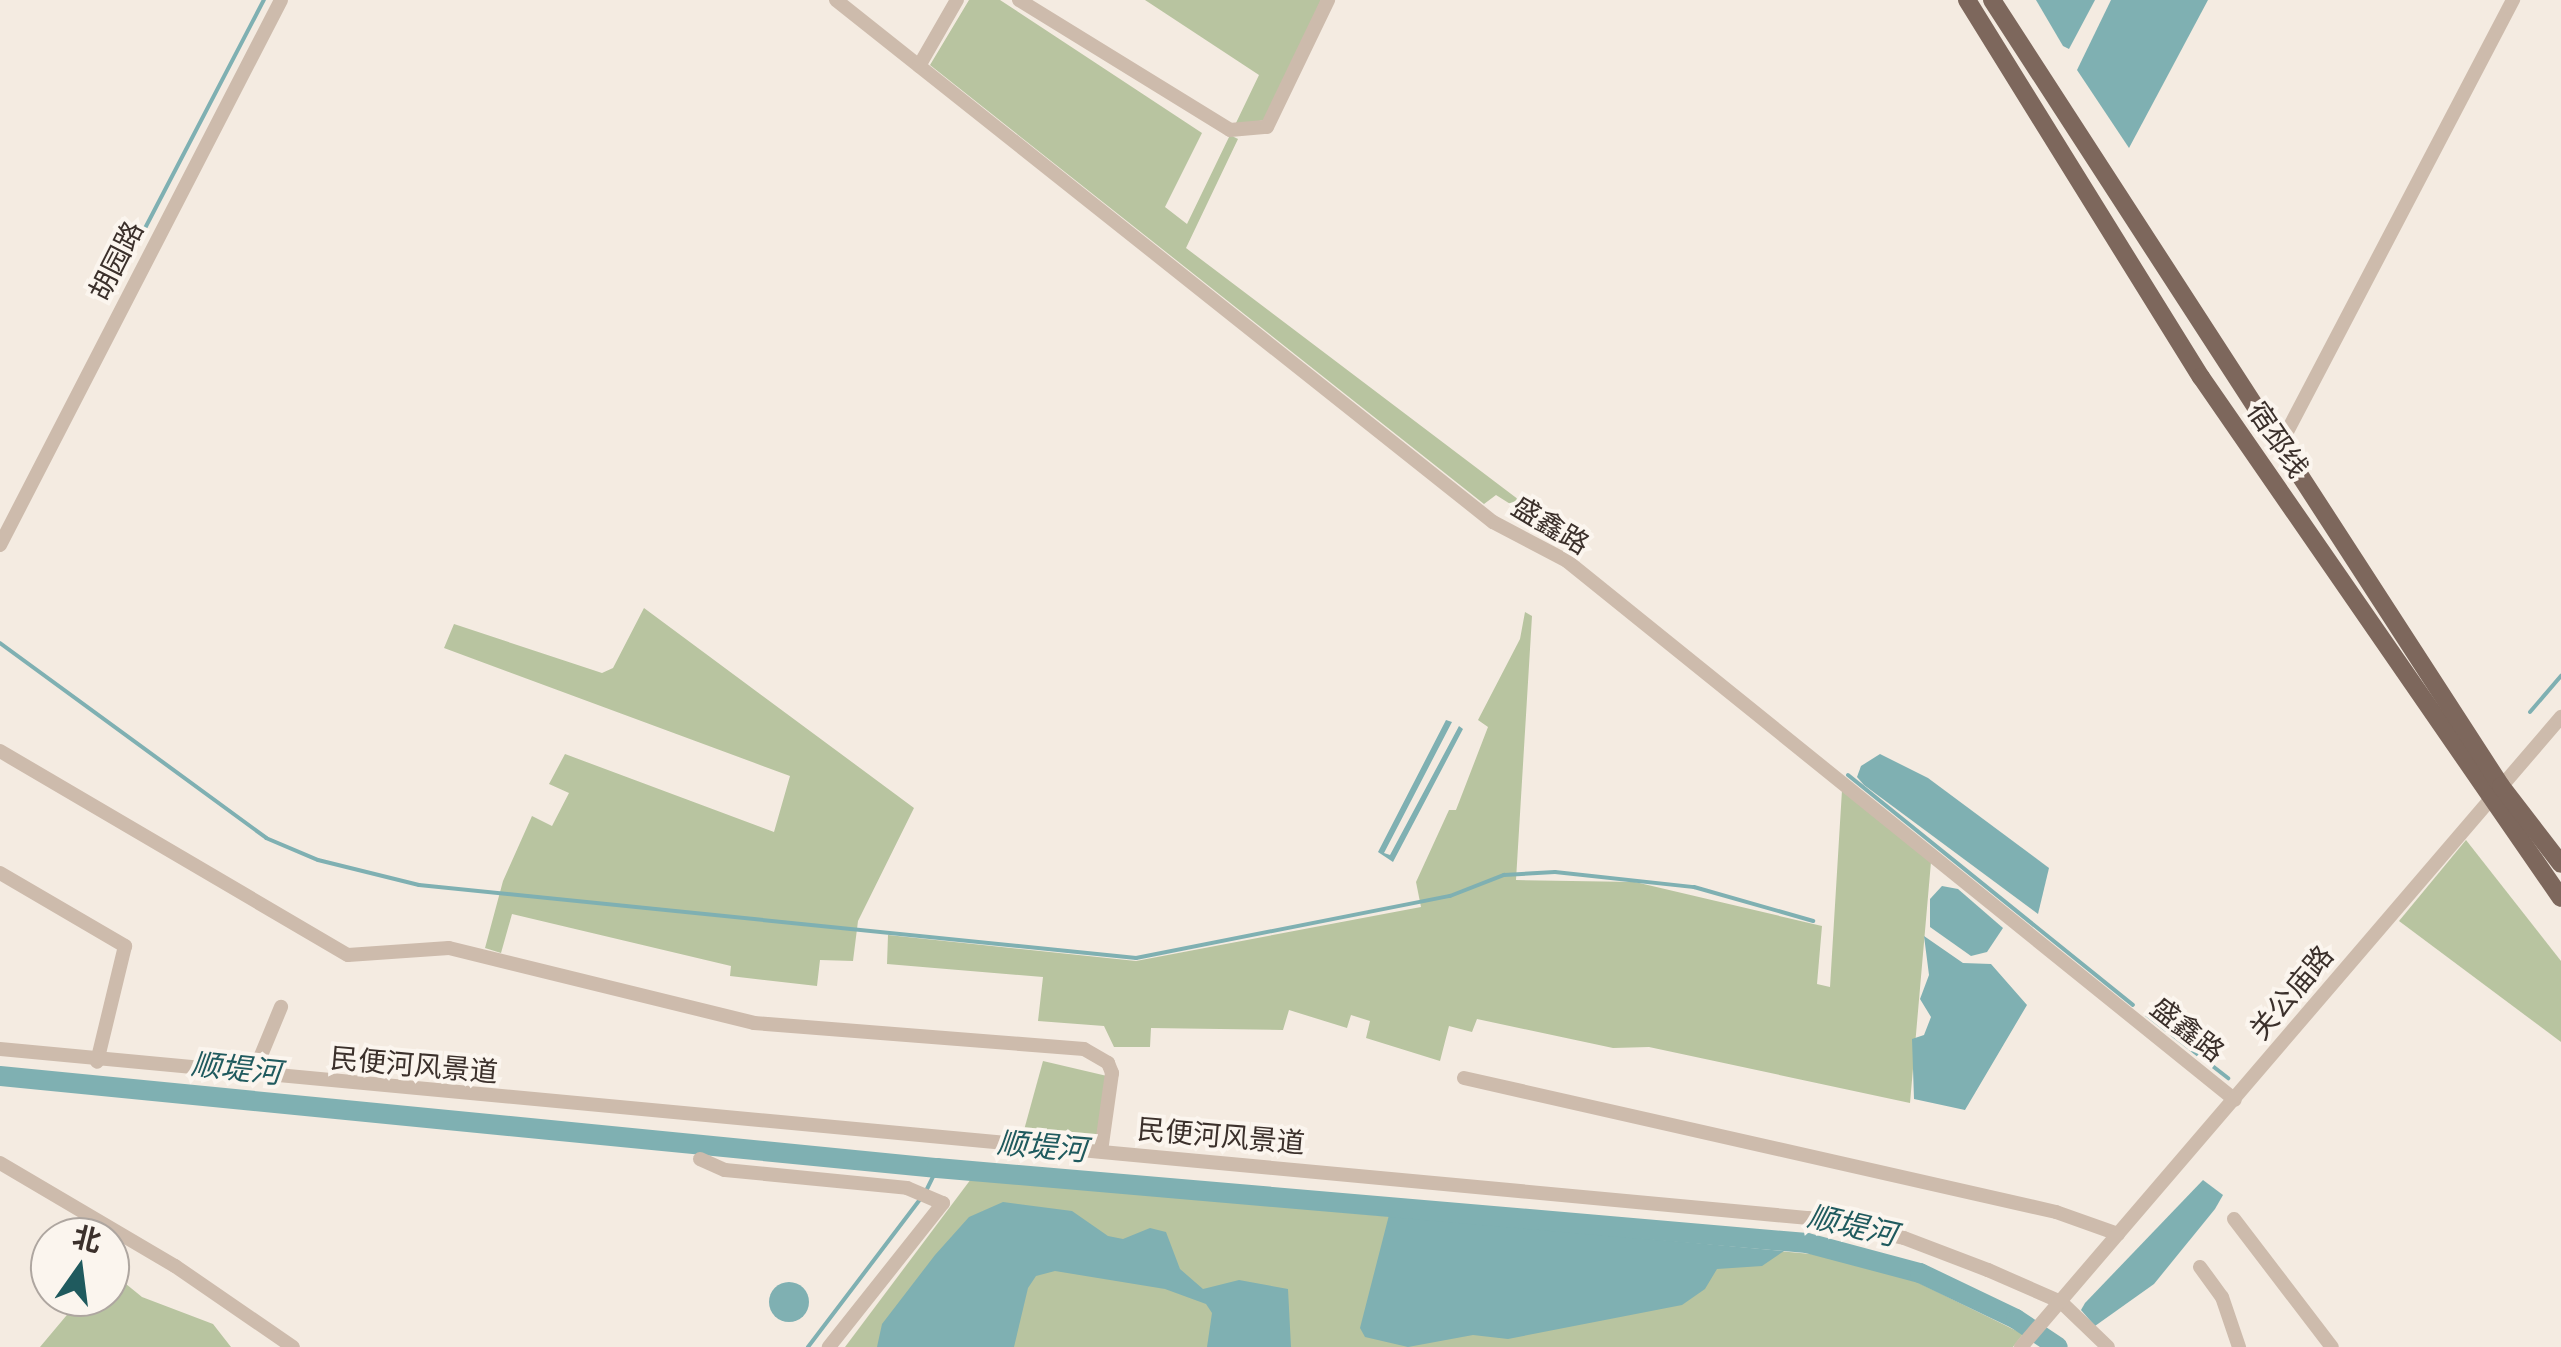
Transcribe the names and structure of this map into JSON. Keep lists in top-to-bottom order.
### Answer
{
  "streets": {
    "main road": ["宿邳线"],
    "street": [
      "胡园路",
      "盛鑫路",
      "关公庙路",
      "民便河风景道"
    ]
  },
  "crossings": [
    ["宿邳线", "关公庙路"],
    ["盛鑫路", "关公庙路"],
    ["关公庙路", "民便河风景道"]
  ],
  "water": ["顺堤河"],
  "north": "top"
}
